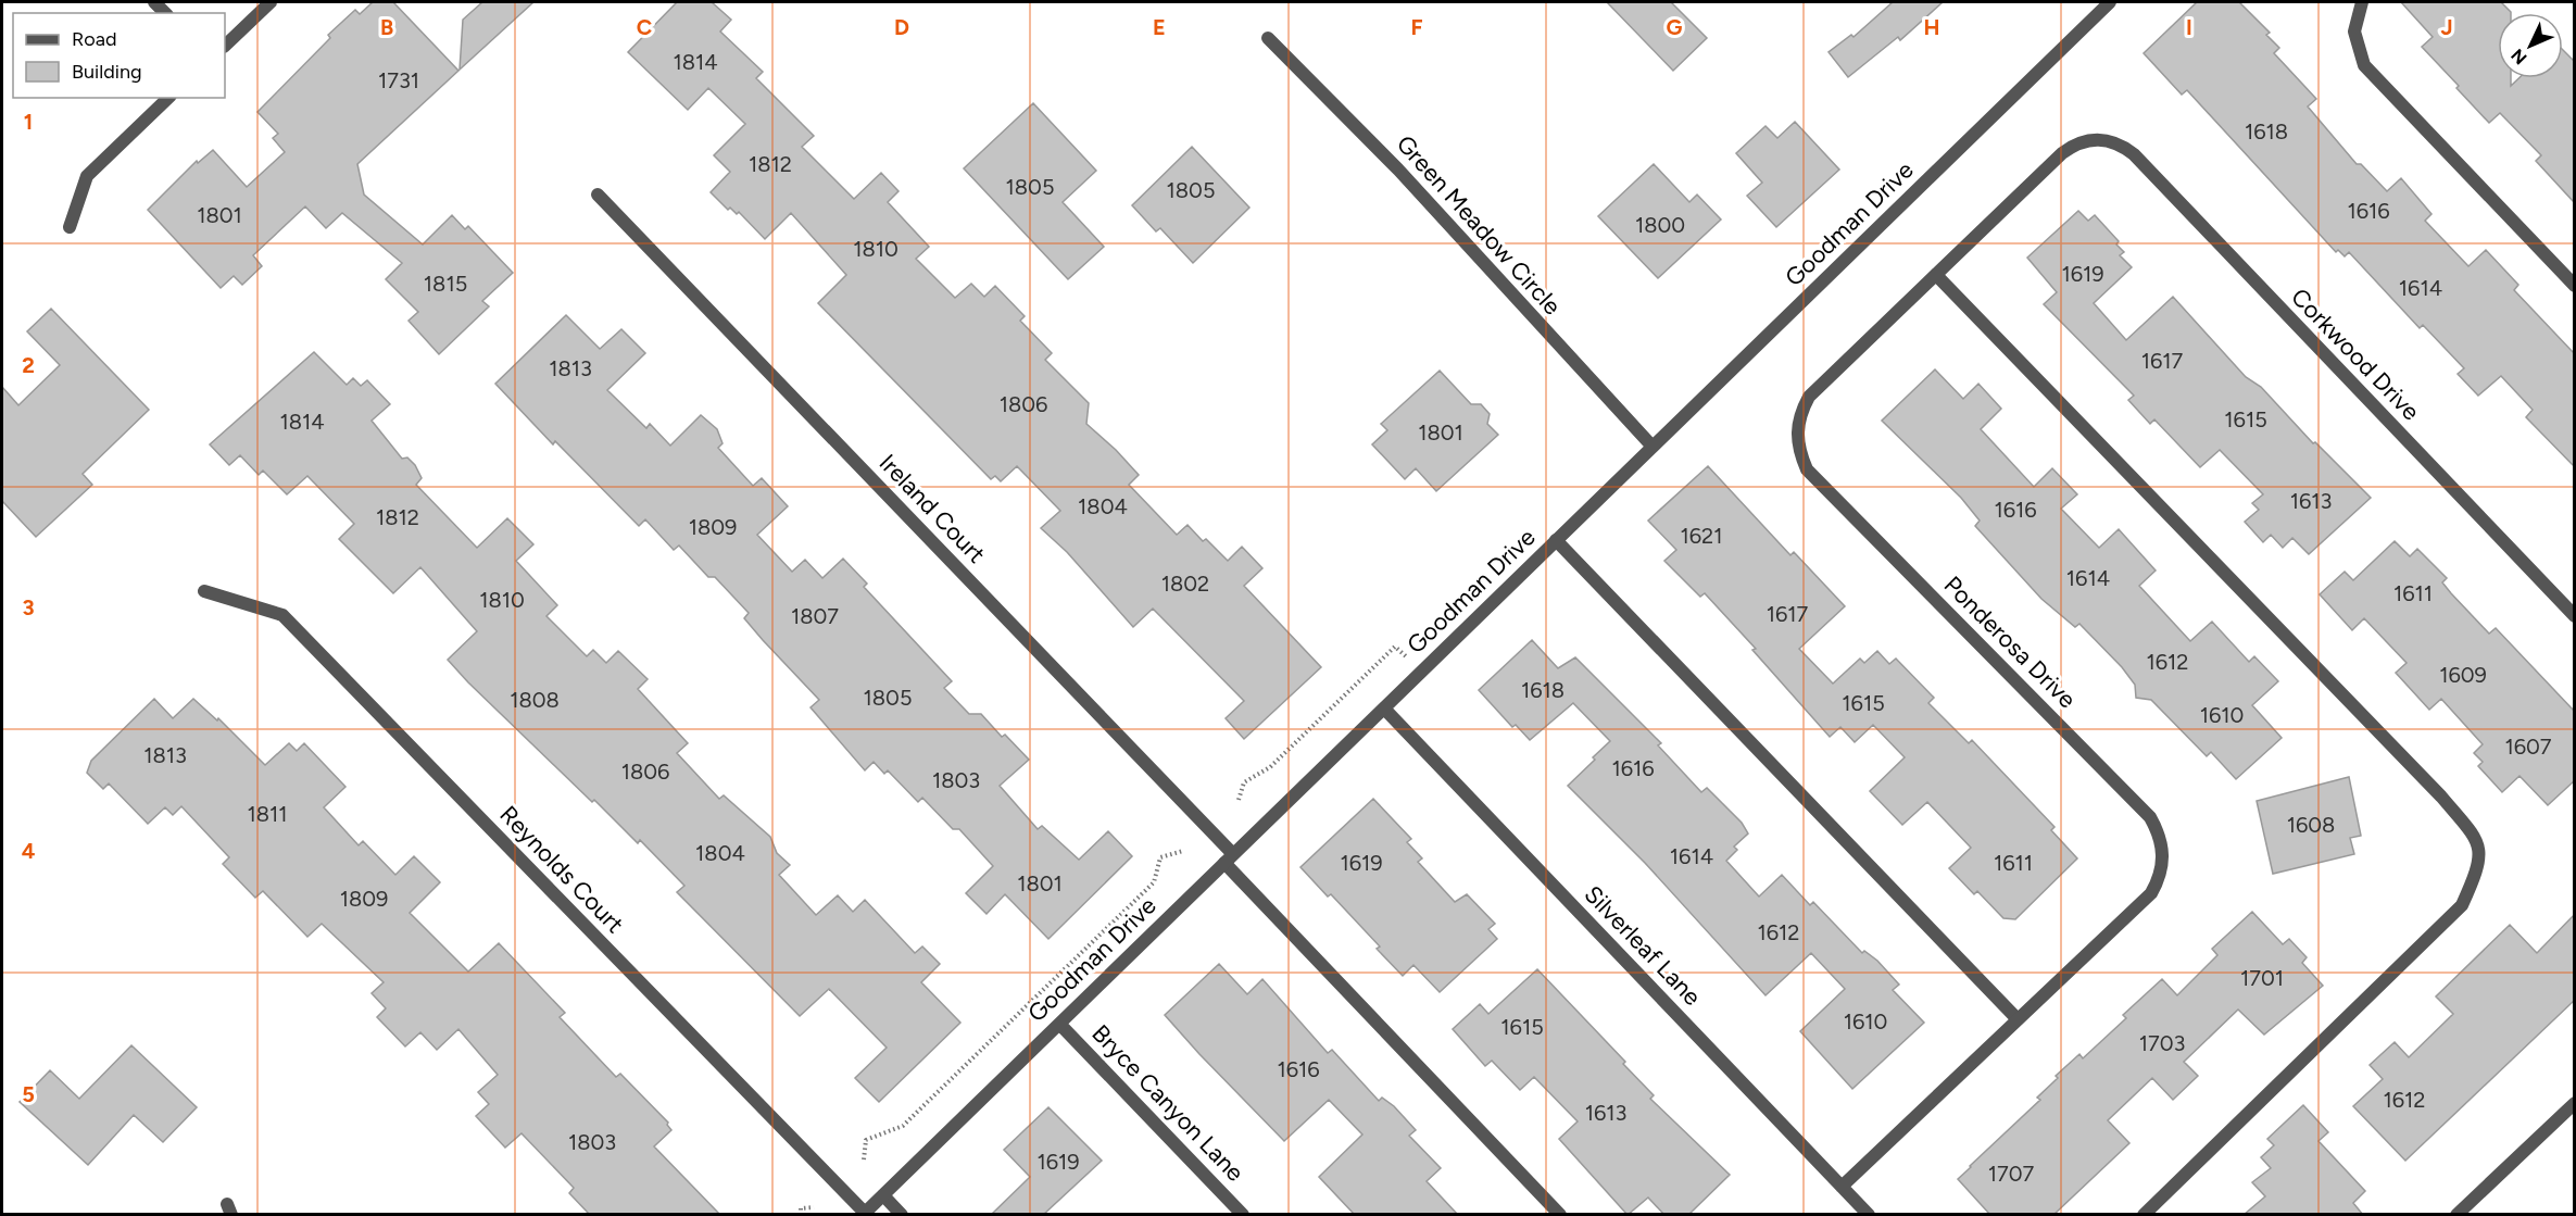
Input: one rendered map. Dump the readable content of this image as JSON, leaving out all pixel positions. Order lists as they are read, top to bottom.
{
  "streets": {
    "street": [
      "Goodman Drive",
      "Green Meadow Circle",
      "Corkwood Drive",
      "Ireland Court",
      "Ponderosa Drive",
      "Reynolds Court",
      "Silverleaf Lane",
      "Bryce Canyon Lane"
    ]
  },
  "crossings": [
    ["Goodman Drive", "Green Meadow Circle"],
    ["Goodman Drive", "Ireland Court"],
    ["Goodman Drive", "Reynolds Court"],
    ["Goodman Drive", "Silverleaf Lane"],
    ["Goodman Drive", "Bryce Canyon Lane"],
    ["Corkwood Drive", "Ponderosa Drive"],
    ["Ponderosa Drive", "Silverleaf Lane"]
  ],
  "house_numbers": [
    "1814",
    "1731",
    "1618",
    "1812",
    "1805",
    "1805",
    "1616",
    "1801",
    "1800",
    "1810",
    "1619",
    "1815",
    "1614",
    "1617",
    "1813",
    "1806",
    "1615",
    "1814",
    "1801",
    "1613",
    "1804",
    "1616",
    "1812",
    "1809",
    "1621",
    "1614",
    "1802",
    "1611",
    "1810",
    "1617",
    "1807",
    "1612",
    "1609",
    "1618",
    "1805",
    "1808",
    "1615",
    "1610",
    "1607",
    "1813",
    "1616",
    "1806",
    "1803",
    "1811",
    "1608",
    "1804",
    "1614",
    "1619",
    "1611",
    "1801",
    "1809",
    "1612",
    "1701",
    "1610",
    "1615",
    "1703",
    "1616",
    "1612",
    "1613",
    "1803",
    "1619",
    "1707"
  ],
  "legend": ["Road", "Building"],
  "north": "bottom left",
  "grid": {
    "columns": [
      "B",
      "C",
      "D",
      "E",
      "F",
      "G",
      "H",
      "I",
      "J"
    ],
    "rows": [
      "1",
      "2",
      "3",
      "4",
      "5"
    ]
  }
}
